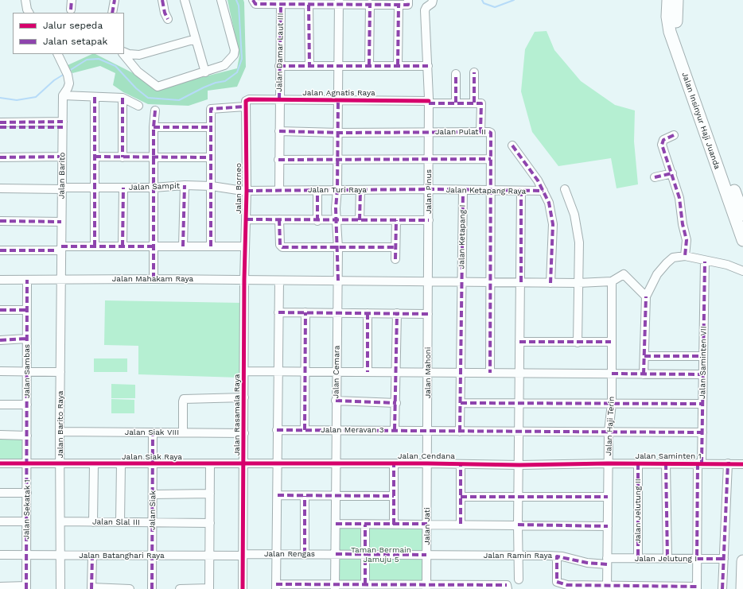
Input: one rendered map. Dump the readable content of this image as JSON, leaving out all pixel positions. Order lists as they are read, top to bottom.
{
  "streets": {
    "highway": ["Jalan Insinyur Haji Juanda"],
    "street": [
      "Jalan Damar Laut III",
      "Jalan Agnatis Raya",
      "Jalan Pulat II",
      "Jalan Barito",
      "Jalan Sampit",
      "Jalan Borneo",
      "Jalan Turi Raya",
      "Jalan Ketapang Raya",
      "Jalan Pinus",
      "Jalan Ketapang I",
      "Jalan Mahakam Raya",
      "Jalan Saminten VII",
      "Jalan Sambas",
      "Jalan Cemara",
      "Jalan Mahoni",
      "Jalan Rasamala Raya",
      "Jalan Barito Raya",
      "Jalan Haji Terin",
      "Jalan Meravan 3",
      "Jalan Siak VIII",
      "Jalan Cendana",
      "Jalan Saminten 1",
      "Jalan Siak Raya",
      "Jalan Sekatak 1",
      "Jalan Siak",
      "Jalan Jelutung II",
      "Jalan Slal III",
      "Jalan Jati",
      "Jalan Rengas",
      "Jalan Batanghari Raya",
      "Jalan Ramin Raya",
      "Jalan Jelutung I"
    ]
  },
  "crossings": [
    ["Jalan Damar Laut III", "Jalan Agnatis Raya"],
    ["Jalan Damar Laut III", "Jalan Pulat II"],
    ["Jalan Damar Laut III", "Jalan Turi Raya"],
    ["Jalan Agnatis Raya", "Jalan Borneo"],
    ["Jalan Agnatis Raya", "Jalan Pinus"],
    ["Jalan Agnatis Raya", "Jalan Cemara"],
    ["Jalan Pulat II", "Jalan Ketapang Raya"],
    ["Jalan Pulat II", "Jalan Pinus"],
    ["Jalan Pulat II", "Jalan Mahakam Raya"],
    ["Jalan Pulat II", "Jalan Cemara"],
    ["Jalan Barito", "Jalan Sampit"],
    ["Jalan Barito", "Jalan Mahakam Raya"],
    ["Jalan Barito", "Jalan Barito Raya"],
    ["Jalan Sampit", "Jalan Borneo"],
    ["Jalan Sampit", "Jalan Turi Raya"],
    ["Jalan Borneo", "Jalan Turi Raya"],
    ["Jalan Borneo", "Jalan Mahakam Raya"],
    ["Jalan Borneo", "Jalan Rasamala Raya"],
    ["Jalan Turi Raya", "Jalan Ketapang Raya"],
    ["Jalan Turi Raya", "Jalan Pinus"],
    ["Jalan Turi Raya", "Jalan Cemara"],
    ["Jalan Ketapang Raya", "Jalan Pinus"],
    ["Jalan Ketapang Raya", "Jalan Ketapang I"],
    ["Jalan Pinus", "Jalan Mahakam Raya"],
    ["Jalan Pinus", "Jalan Mahoni"],
    ["Jalan Ketapang I", "Jalan Mahakam Raya"],
    ["Jalan Ketapang I", "Jalan Meravan 3"],
    ["Jalan Mahakam Raya", "Jalan Sambas"],
    ["Jalan Mahakam Raya", "Jalan Cemara"],
    ["Jalan Mahakam Raya", "Jalan Mahoni"],
    ["Jalan Mahakam Raya", "Jalan Rasamala Raya"],
    ["Jalan Mahakam Raya", "Jalan Barito Raya"],
    ["Jalan Mahakam Raya", "Jalan Haji Terin"],
    ["Jalan Saminten VII", "Jalan Meravan 3"],
    ["Jalan Saminten VII", "Jalan Saminten 1"],
    ["Jalan Saminten VII", "Jalan Jelutung I"],
    ["Jalan Sambas", "Jalan Siak Raya"],
    ["Jalan Sambas", "Jalan Sekatak 1"],
    ["Jalan Cemara", "Jalan Meravan 3"],
    ["Jalan Cemara", "Jalan Cendana"],
    ["Jalan Cemara", "Jalan Rengas"],
    ["Jalan Mahoni", "Jalan Meravan 3"],
    ["Jalan Mahoni", "Jalan Cendana"],
    ["Jalan Mahoni", "Jalan Jati"],
    ["Jalan Rasamala Raya", "Jalan Siak VIII"],
    ["Jalan Rasamala Raya", "Jalan Cendana"],
    ["Jalan Rasamala Raya", "Jalan Siak Raya"],
    ["Jalan Rasamala Raya", "Jalan Rengas"],
    ["Jalan Rasamala Raya", "Jalan Batanghari Raya"],
    ["Jalan Barito Raya", "Jalan Siak VIII"],
    ["Jalan Barito Raya", "Jalan Siak Raya"],
    ["Jalan Barito Raya", "Jalan Slal III"],
    ["Jalan Barito Raya", "Jalan Batanghari Raya"],
    ["Jalan Haji Terin", "Jalan Meravan 3"],
    ["Jalan Haji Terin", "Jalan Cendana"],
    ["Jalan Haji Terin", "Jalan Saminten 1"],
    ["Jalan Haji Terin", "Jalan Ramin Raya"],
    ["Jalan Haji Terin", "Jalan Jelutung I"],
    ["Jalan Siak VIII", "Jalan Siak"],
    ["Jalan Cendana", "Jalan Saminten 1"],
    ["Jalan Cendana", "Jalan Siak Raya"],
    ["Jalan Cendana", "Jalan Jati"],
    ["Jalan Saminten 1", "Jalan Jelutung II"],
    ["Jalan Siak Raya", "Jalan Sekatak 1"],
    ["Jalan Siak Raya", "Jalan Siak"],
    ["Jalan Sekatak 1", "Jalan Batanghari Raya"],
    ["Jalan Siak", "Jalan Slal III"],
    ["Jalan Siak", "Jalan Batanghari Raya"],
    ["Jalan Jelutung II", "Jalan Jelutung I"],
    ["Jalan Jati", "Jalan Ramin Raya"],
    ["Jalan Rengas", "Jalan Batanghari Raya"],
    ["Jalan Rengas", "Jalan Ramin Raya"],
    ["Jalan Ramin Raya", "Jalan Jelutung I"]
  ],
  "parks": ["Taman Bermain Jamuju 5"],
  "legend": ["Jalur sepeda", "Jalan setapak"]
}
